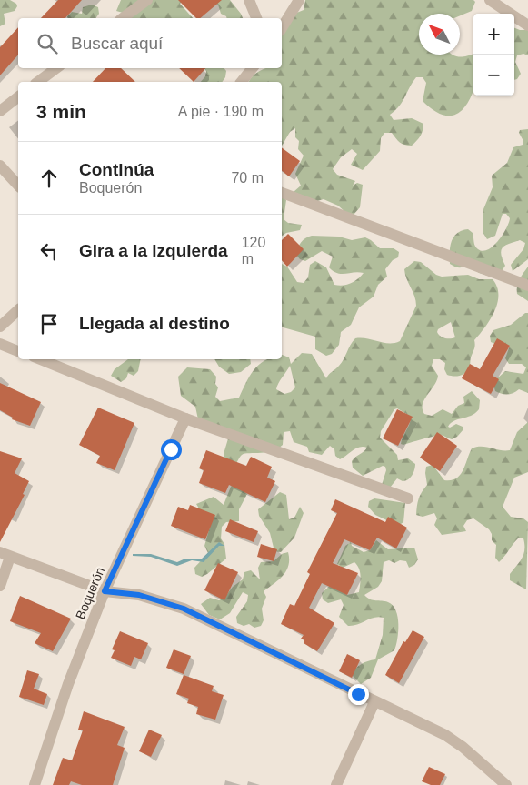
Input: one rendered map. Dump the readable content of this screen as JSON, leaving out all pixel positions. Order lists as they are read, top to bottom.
{
  "streets": {
    "street": ["Boquerón"]
  },
  "north": "top left",
  "page": {
    "map_buttons": ["+", "−"],
    "search": "Buscar aquí",
    "heading": ["3 min", "A pie · 190 m"],
    "list": [
      ["Continúa", "Boquerón", "70 m"],
      ["Gira a la izquierda", "120 m"],
      "Llegada al destino"
    ]
  }
}
